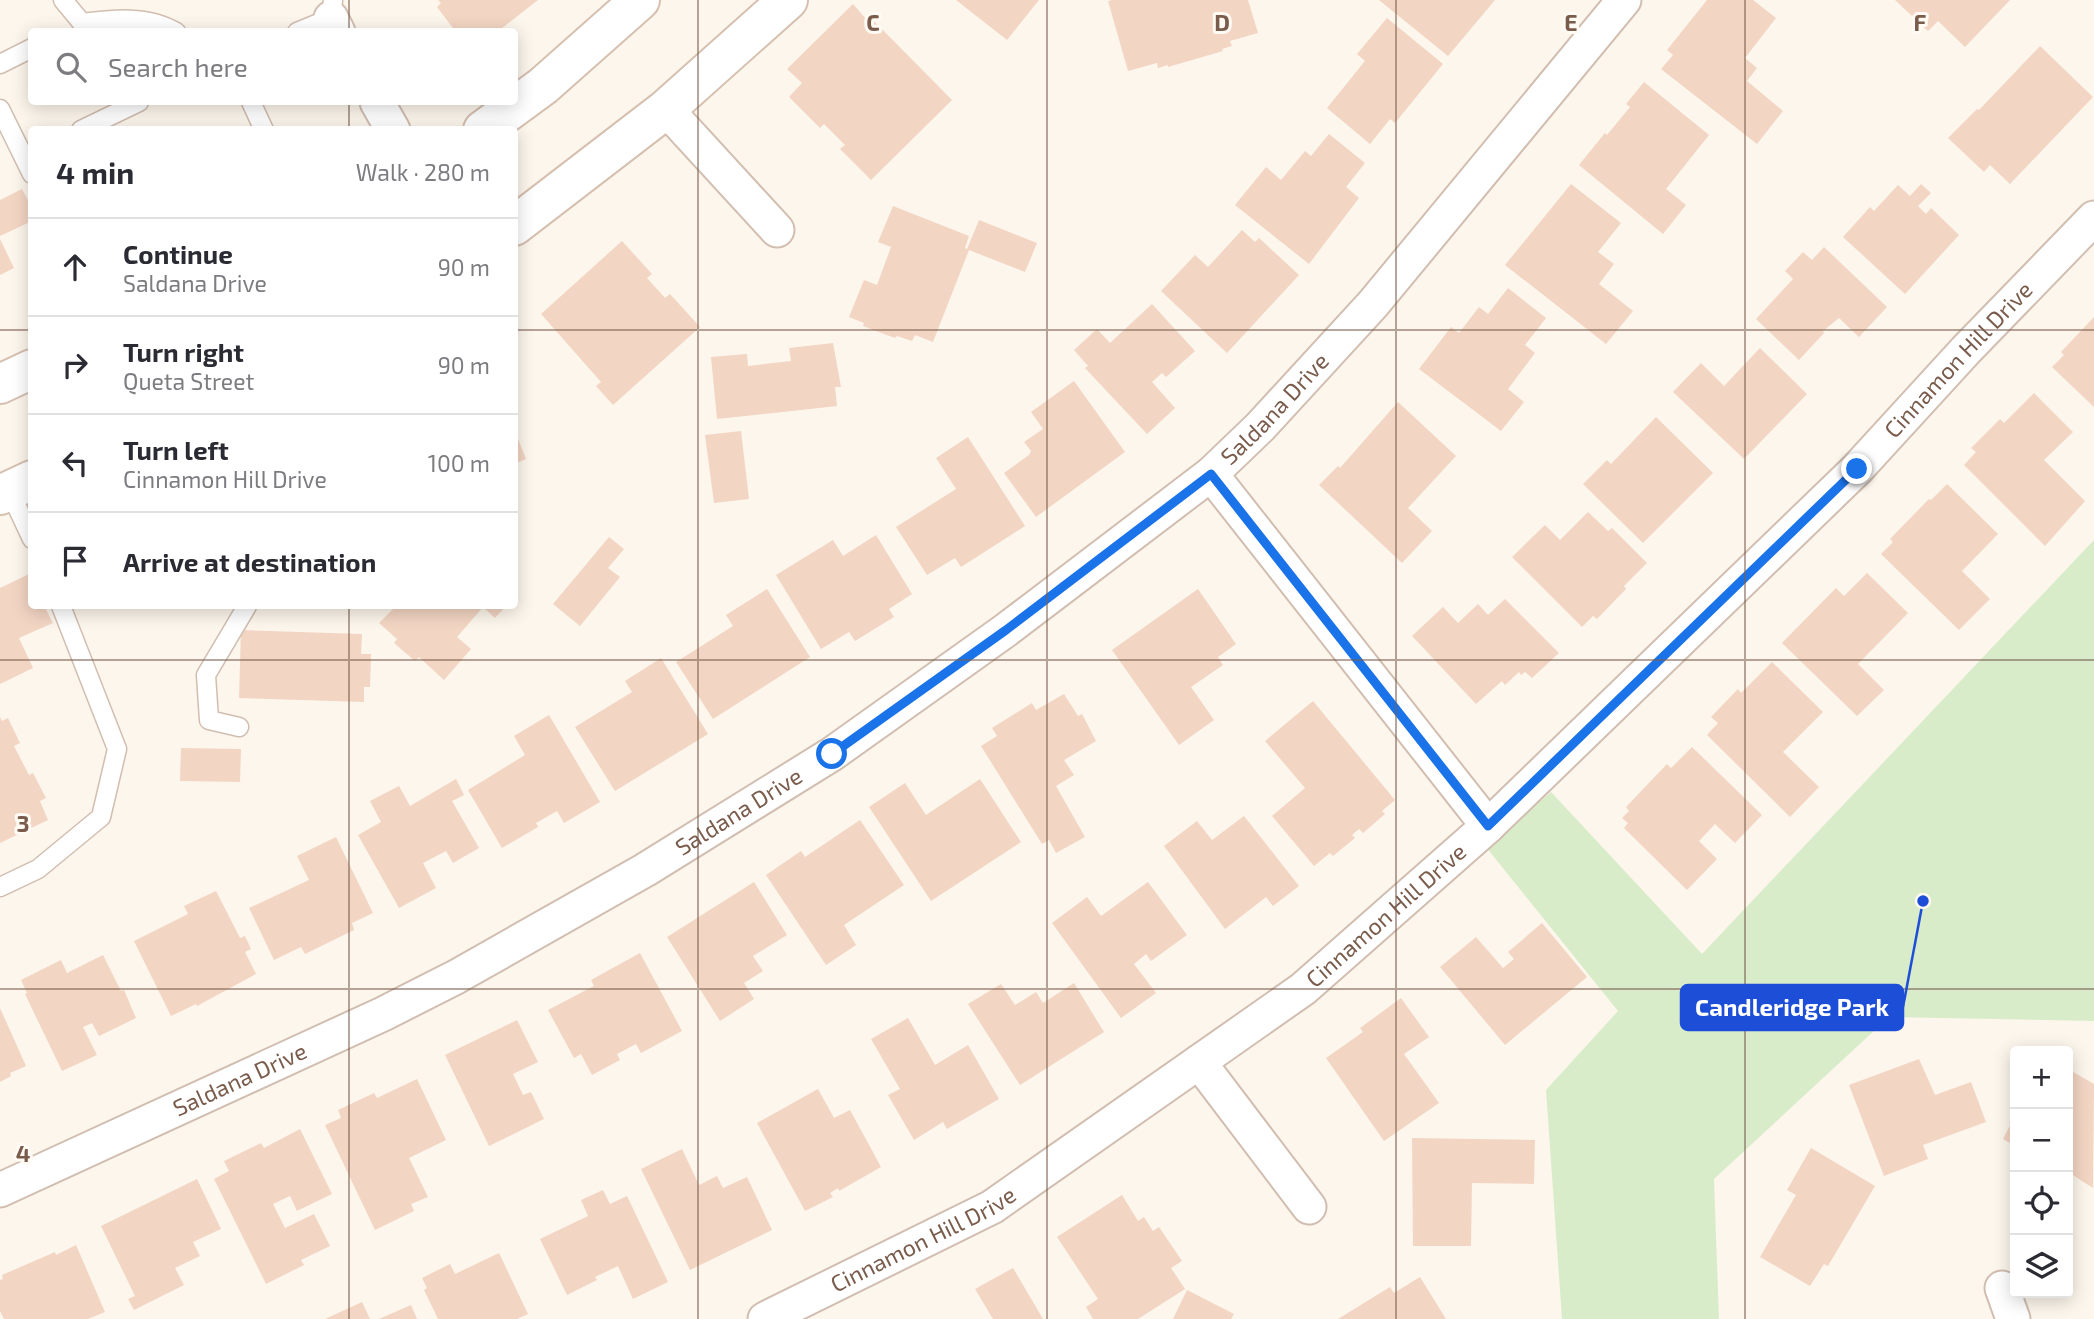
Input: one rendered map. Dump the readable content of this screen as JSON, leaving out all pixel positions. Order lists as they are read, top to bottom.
{
  "streets": {
    "street": ["Cinnamon Hill Drive", "Saldana Drive"]
  },
  "places": ["Candleridge Park"],
  "page": {
    "search": "Search here",
    "heading": ["4 min", "Walk · 280 m"],
    "list": [
      ["Continue", "Saldana Drive", "90 m"],
      ["Turn right", "Queta Street", "90 m"],
      ["Turn left", "Cinnamon Hill Drive", "100 m"],
      "Arrive at destination"
    ],
    "map_buttons": ["+", "−"]
  },
  "grid": {
    "columns": [
      "C",
      "D",
      "E",
      "F"
    ],
    "rows": ["3", "4"]
  }
}
